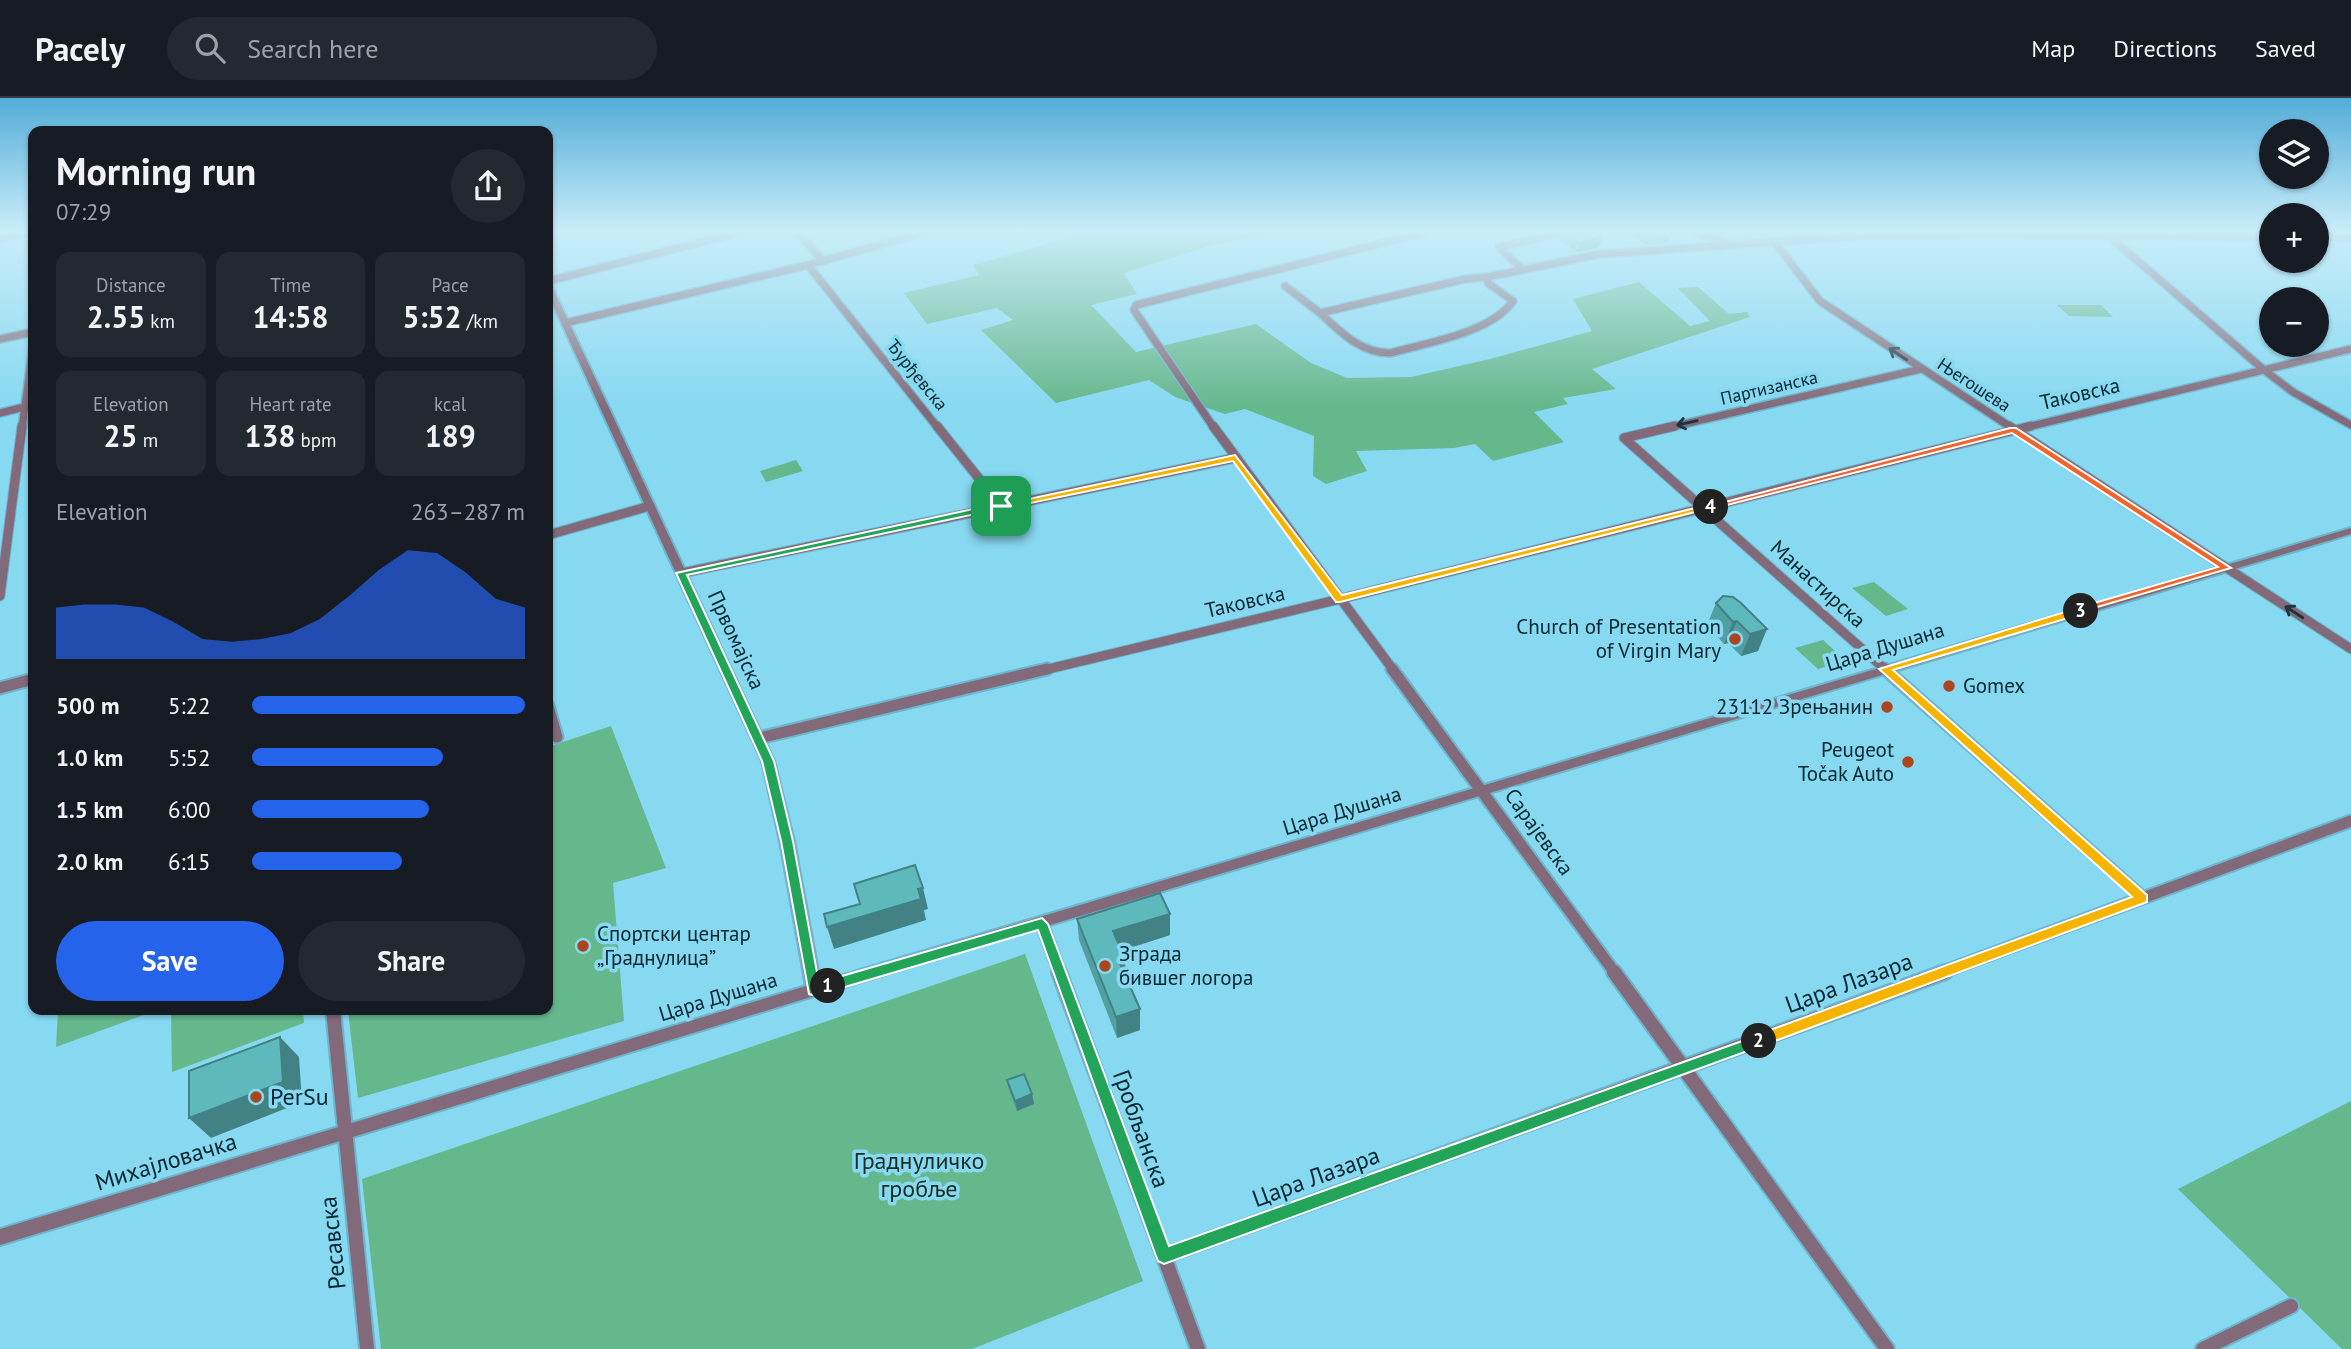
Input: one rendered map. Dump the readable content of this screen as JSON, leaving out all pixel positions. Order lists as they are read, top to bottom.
{
  "streets": {
    "street": [
      "Ђурђевска",
      "Његошева",
      "Партизанска",
      "Таковска",
      "Манастирска",
      "Првомајска",
      "Цара Душана",
      "Сарајевска",
      "Цара Лазара",
      "Гробљанска",
      "Михајловачка",
      "Ресавска"
    ]
  },
  "crossings": [
    ["Његошева", "Партизанска"],
    ["Његошева", "Таковска"],
    ["Његошева", "Цара Душана"],
    ["Партизанска", "Манастирска"],
    ["Таковска", "Манастирска"],
    ["Таковска", "Првомајска"],
    ["Таковска", "Сарајевска"],
    ["Манастирска", "Цара Душана"],
    ["Манастирска", "Цара Лазара"],
    ["Првомајска", "Цара Душана"],
    ["Цара Душана", "Сарајевска"],
    ["Цара Душана", "Гробљанска"],
    ["Цара Душана", "Михајловачка"],
    ["Цара Душана", "Ресавска"],
    ["Сарајевска", "Цара Лазара"],
    ["Цара Лазара", "Гробљанска"],
    ["Михајловачка", "Ресавска"]
  ],
  "one_way": ["Његошева", "Партизанска"],
  "parks": ["Граднуличко гробље"],
  "places": [
    "Church of Presentation of Virgin Mary",
    "Gomex",
    "23112 Зрењанин",
    "Peugeot Točak Auto",
    "Спортски центар „Граднулица”",
    "Зграда бившег логора",
    "PerSu"
  ],
  "page": {
    "header": "Pacely",
    "search": "Search here",
    "nav": ["Map", "Directions", "Saved"],
    "map_buttons": ["+", "−"],
    "heading": ["Morning run", "07:29"],
    "stats": [
      ["Distance", "2.55 km"],
      ["Time", "14:58"],
      ["Pace", "5:52 /km"],
      ["Elevation", "25 m"],
      ["Heart rate", "138 bpm"],
      ["kcal", "189"]
    ],
    "chart": ["Elevation", "263–287 m"],
    "pins": [
      "4",
      "3",
      "1",
      "2"
    ],
    "list": [
      {
        "name": "500 m",
        "note": "5:22"
      },
      {
        "name": "1.0 km",
        "note": "5:52"
      },
      {
        "name": "1.5 km",
        "note": "6:00"
      },
      {
        "name": "2.0 km",
        "note": "6:15"
      }
    ],
    "buttons": ["Save", "Share"]
  }
}
